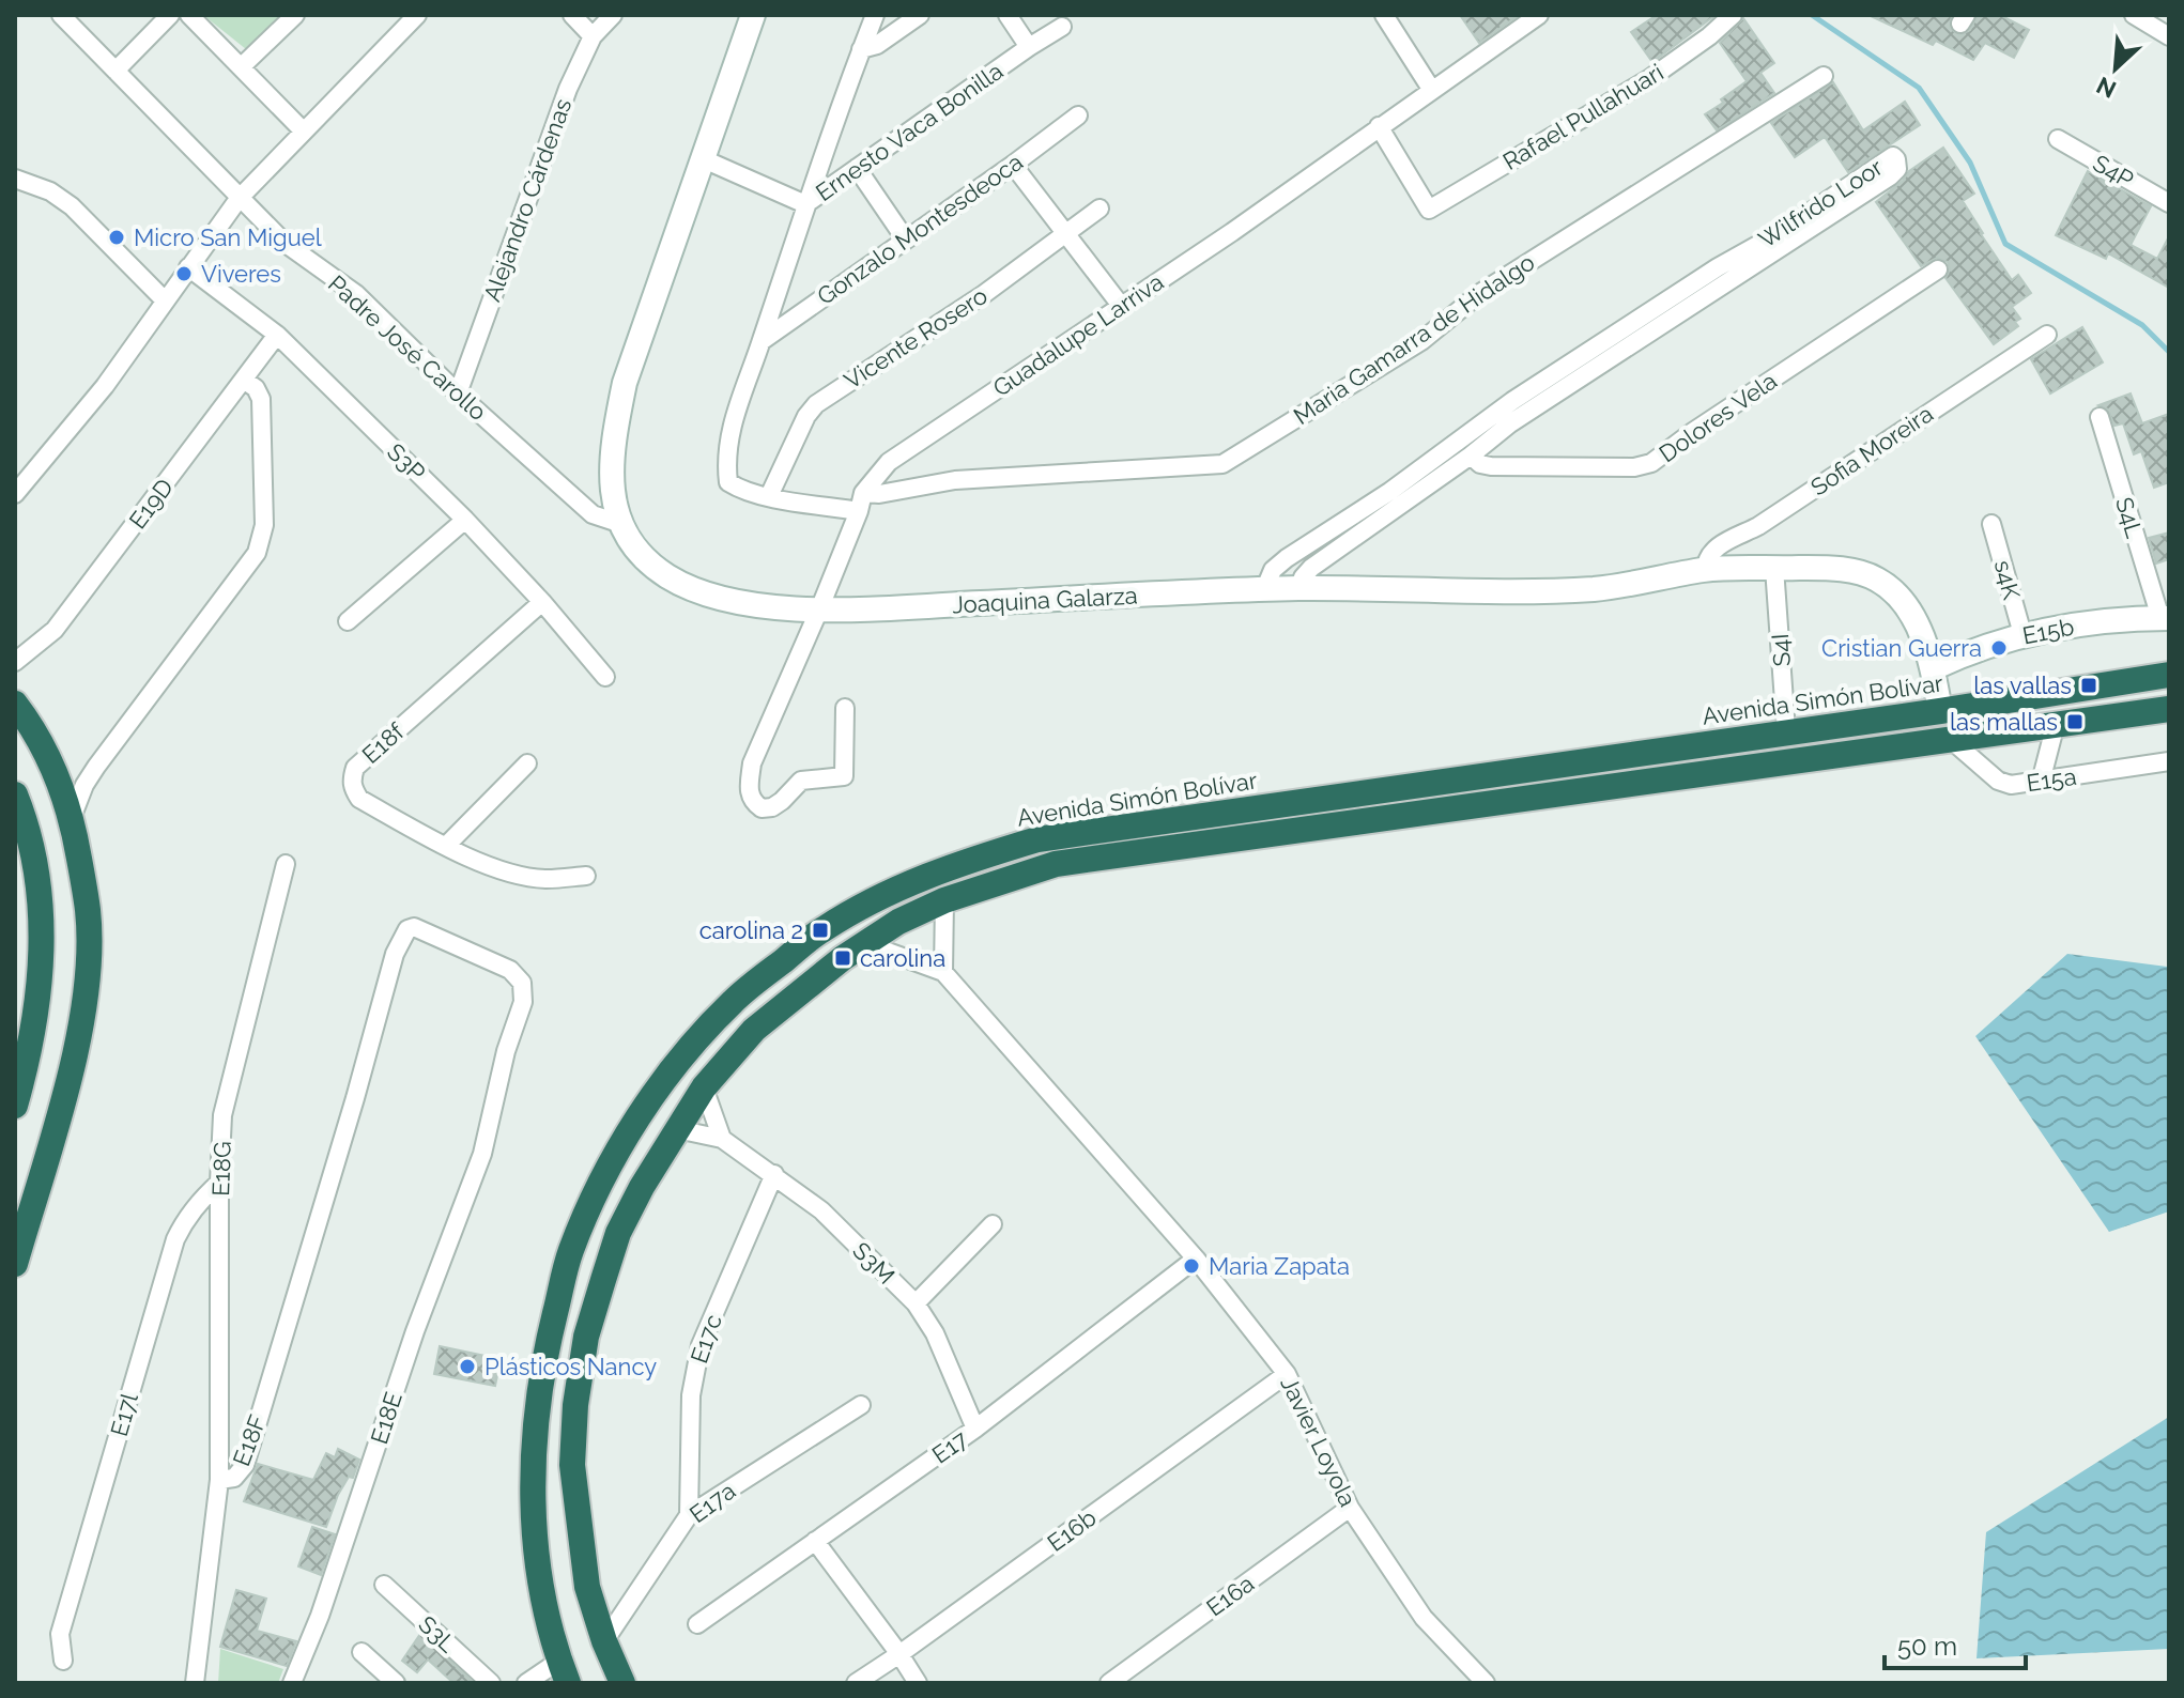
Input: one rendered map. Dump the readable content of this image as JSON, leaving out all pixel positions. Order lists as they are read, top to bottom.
{
  "streets": {
    "highway": ["Avenida Simón Bolívar"],
    "street": [
      "Rafael Pullahuari",
      "Ernesto Vaca Bonilla",
      "S4P",
      "Alejandro Cárdenas",
      "Wilfrido Loor",
      "Gonzalo Montesdeoca",
      "Guadalupe Larriva",
      "Vicente Rosero",
      "Maria Gamarra de Hidalgo",
      "Padre José Carollo",
      "Dolores Vela",
      "Sofia Moreira",
      "S3P",
      "E19D",
      "S4L",
      "s4K",
      "Joaquina Galarza",
      "E15b",
      "S4I",
      "E18f",
      "E15a",
      "E18G",
      "S3M",
      "E17c",
      "E17l",
      "E18E",
      "E18F",
      "Javier Loyola",
      "E17",
      "E17a",
      "E16b",
      "E16a",
      "S3L"
    ]
  },
  "crossings": [
    ["Rafael Pullahuari", "Guadalupe Larriva"],
    ["Ernesto Vaca Bonilla", "Maria Gamarra de Hidalgo"],
    ["Ernesto Vaca Bonilla", "Joaquina Galarza"],
    ["Alejandro Cárdenas", "Padre José Carollo"],
    ["Wilfrido Loor", "Dolores Vela"],
    ["Wilfrido Loor", "Joaquina Galarza"],
    ["Gonzalo Montesdeoca", "Maria Gamarra de Hidalgo"],
    ["Guadalupe Larriva", "Maria Gamarra de Hidalgo"],
    ["Guadalupe Larriva", "Joaquina Galarza"],
    ["Vicente Rosero", "Maria Gamarra de Hidalgo"],
    ["Padre José Carollo", "Joaquina Galarza"],
    ["Sofia Moreira", "Joaquina Galarza"],
    ["S3P", "E19D"],
    ["S3P", "E18f"],
    ["S4L", "E15b"],
    ["s4K", "E15b"],
    ["Joaquina Galarza", "E15b"],
    ["Joaquina Galarza", "S4I"],
    ["Joaquina Galarza", "Avenida Simón Bolívar"],
    ["S4I", "Avenida Simón Bolívar"],
    ["E18G", "E17l"],
    ["E18G", "E18F"],
    ["S3M", "E17c"],
    ["S3M", "E17"],
    ["E17c", "E17a"],
    ["E18E", "E18F"],
    ["Javier Loyola", "E17"],
    ["Javier Loyola", "E16b"],
    ["Javier Loyola", "E16a"]
  ],
  "places": {
    "other": [
      "Micro San Miguel",
      "Viveres",
      "Cristian Guerra",
      "Maria Zapata",
      "Plásticos Nancy"
    ],
    "transit": [
      "las vallas",
      "las mallas",
      "carolina 2",
      "carolina"
    ]
  },
  "scale_bar": "50 m",
  "north": "bottom left"
}
